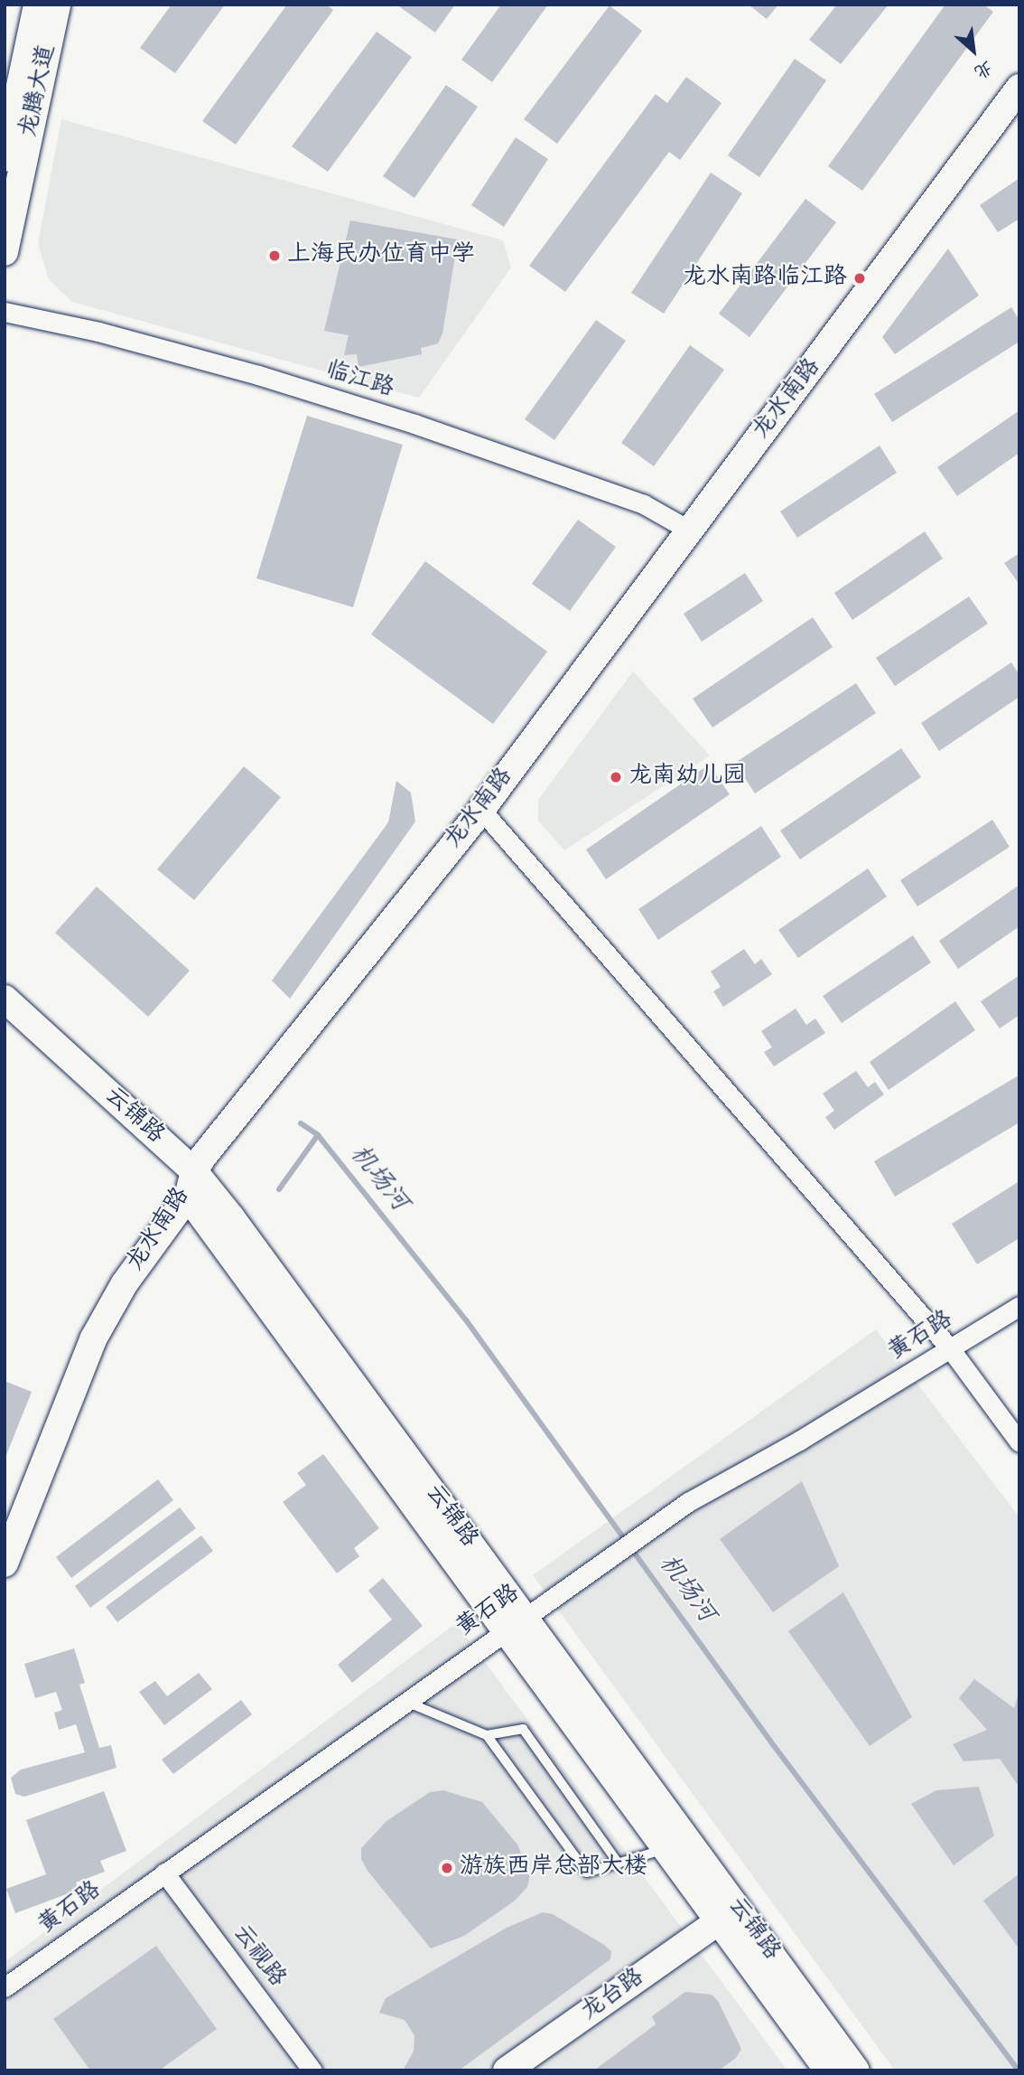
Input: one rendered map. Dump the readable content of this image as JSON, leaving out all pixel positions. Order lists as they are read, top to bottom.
{
  "streets": {
    "main road": [
      "龙腾大道",
      "龙水南路",
      "云锦路",
      "龙台路"
    ],
    "street": ["临江路", "黄石路", "云视路"]
  },
  "crossings": [
    ["临江路", "龙水南路"],
    ["龙水南路", "云锦路"],
    ["云锦路", "黄石路"],
    ["云锦路", "龙台路"],
    ["黄石路", "云视路"]
  ],
  "water": ["机场河"],
  "places": [
    "上海民办位育中学",
    "龙水南路临江路",
    "龙南幼儿园",
    "游族西岸总部大楼"
  ],
  "north": "bottom right"
}
